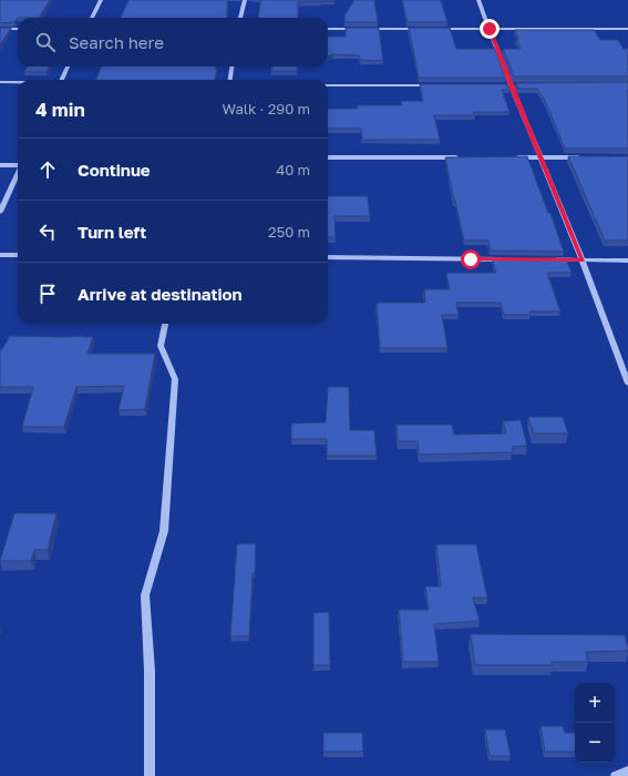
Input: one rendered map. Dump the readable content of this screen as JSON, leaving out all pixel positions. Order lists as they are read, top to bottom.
{
  "page": {
    "search": "Search here",
    "heading": ["4 min", "Walk · 290 m"],
    "list": [
      ["Continue", "40 m"],
      ["Turn left", "250 m"],
      "Arrive at destination"
    ],
    "map_buttons": ["+", "−"]
  }
}
